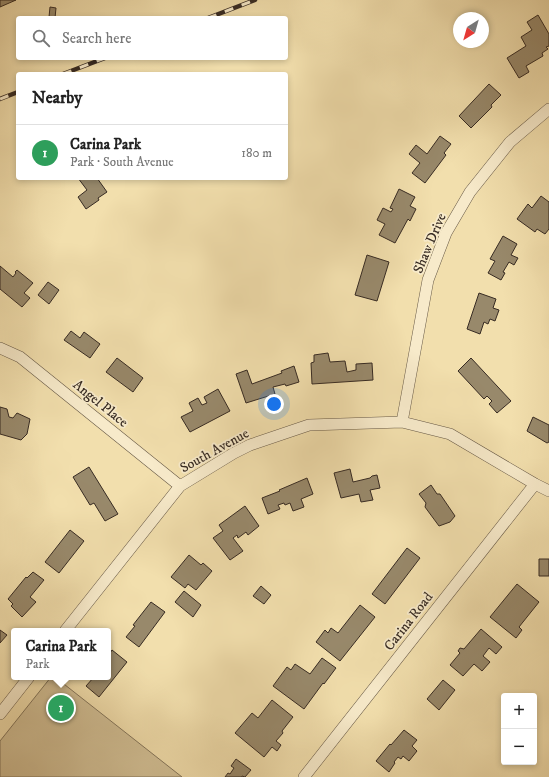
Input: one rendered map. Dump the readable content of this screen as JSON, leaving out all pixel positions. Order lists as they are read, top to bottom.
{
  "streets": {
    "street": [
      "Shaw Drive",
      "Angel Place",
      "South Avenue",
      "Carina Road"
    ]
  },
  "crossings": [
    ["Shaw Drive", "South Avenue"],
    ["Angel Place", "South Avenue"],
    ["South Avenue", "Carina Road"]
  ],
  "north": "bottom left",
  "page": {
    "search": "Search here",
    "heading": "Nearby",
    "list": [
      {
        "mark": "1",
        "name": "Carina Park",
        "note": "Park · South Avenue",
        "value": "180 m"
      }
    ],
    "popup": ["Carina Park", "Park"],
    "map_buttons": ["+", "−"],
    "pins": "1"
  }
}
